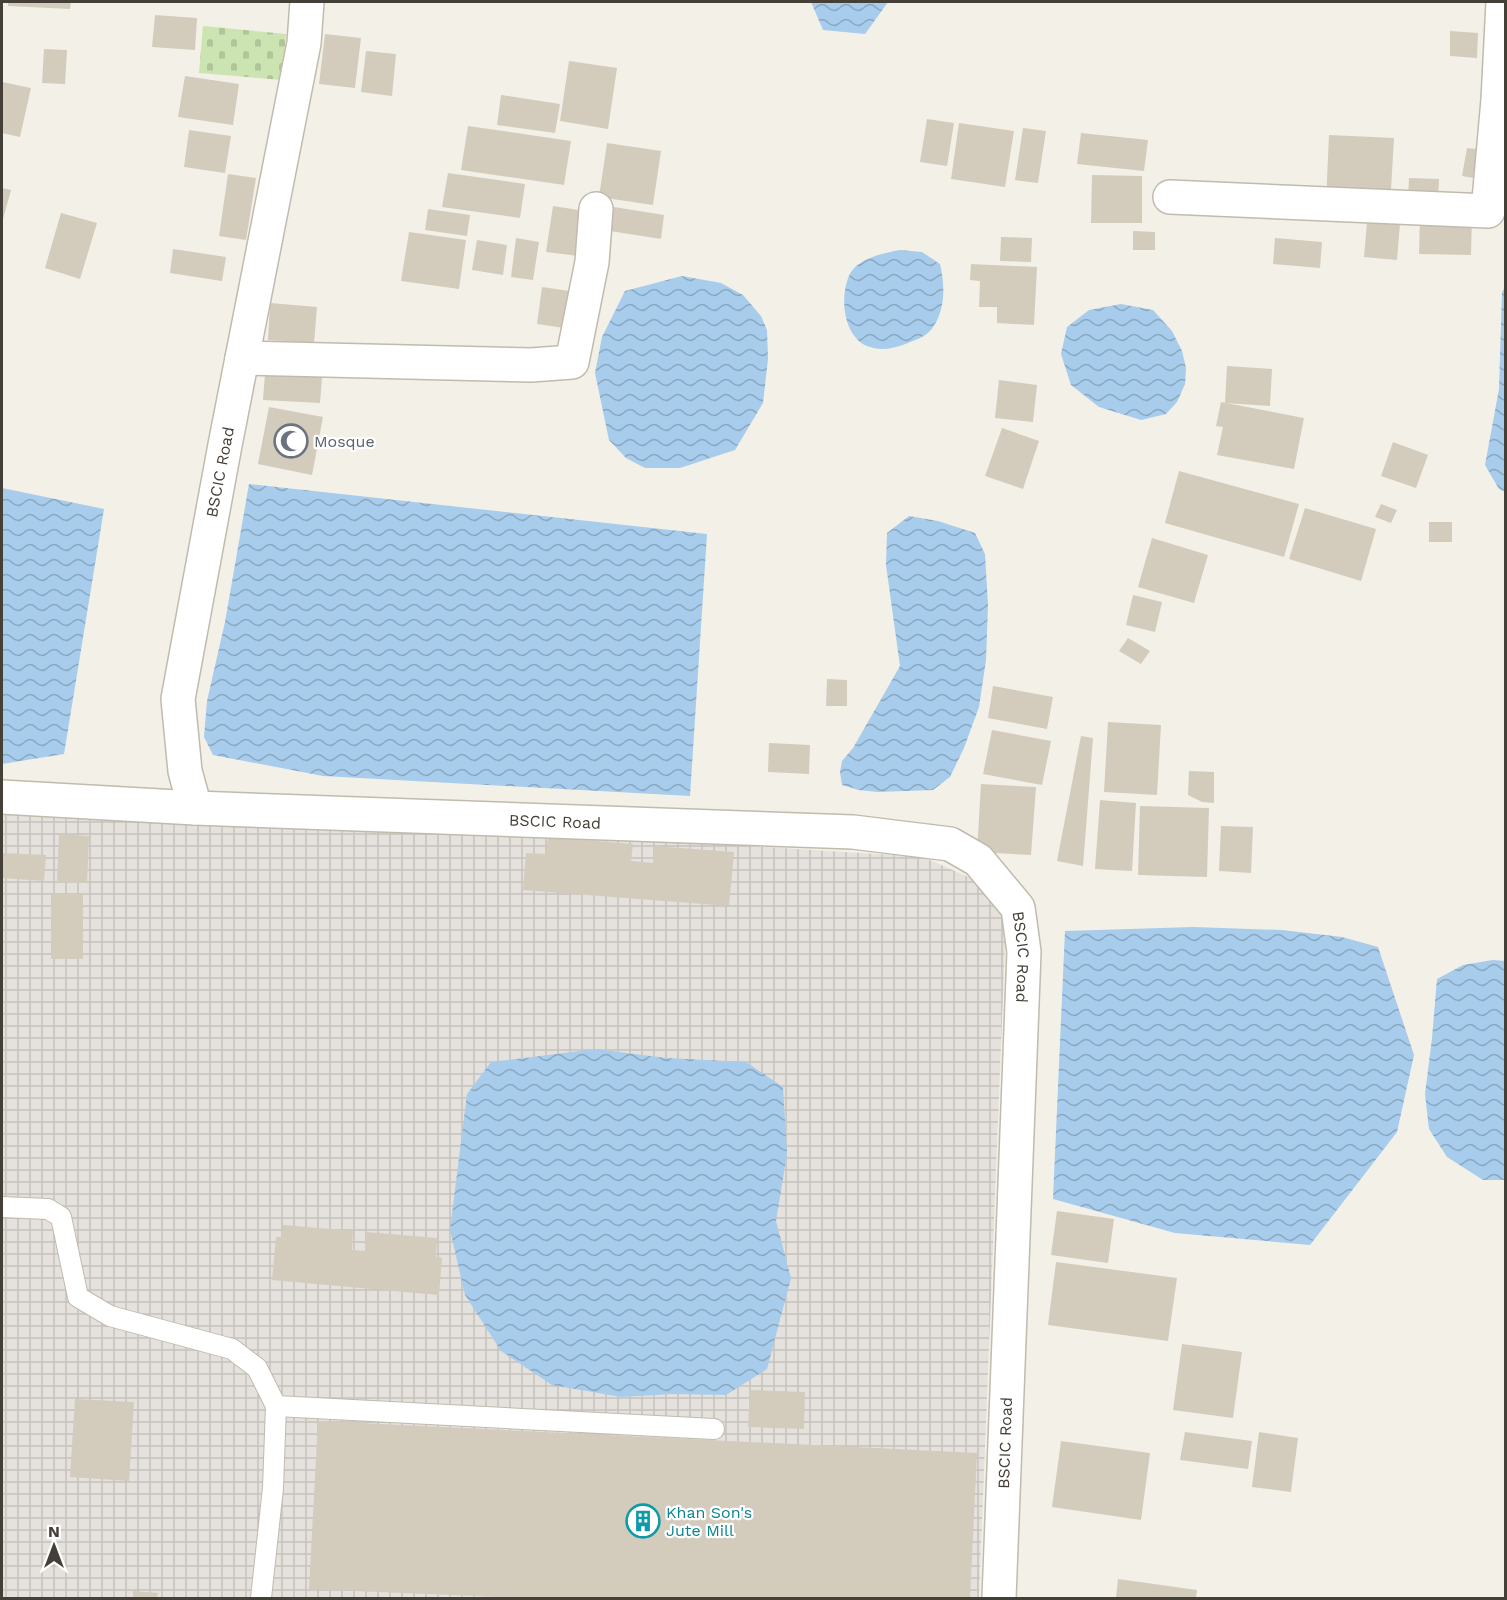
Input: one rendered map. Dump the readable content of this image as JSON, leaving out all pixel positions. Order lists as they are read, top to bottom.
{
  "streets": {
    "street": ["BSCIC Road"]
  },
  "places": {
    "mosque": ["Mosque"],
    "building": ["Khan Son's Jute Mill"]
  },
  "north": "top"
}
